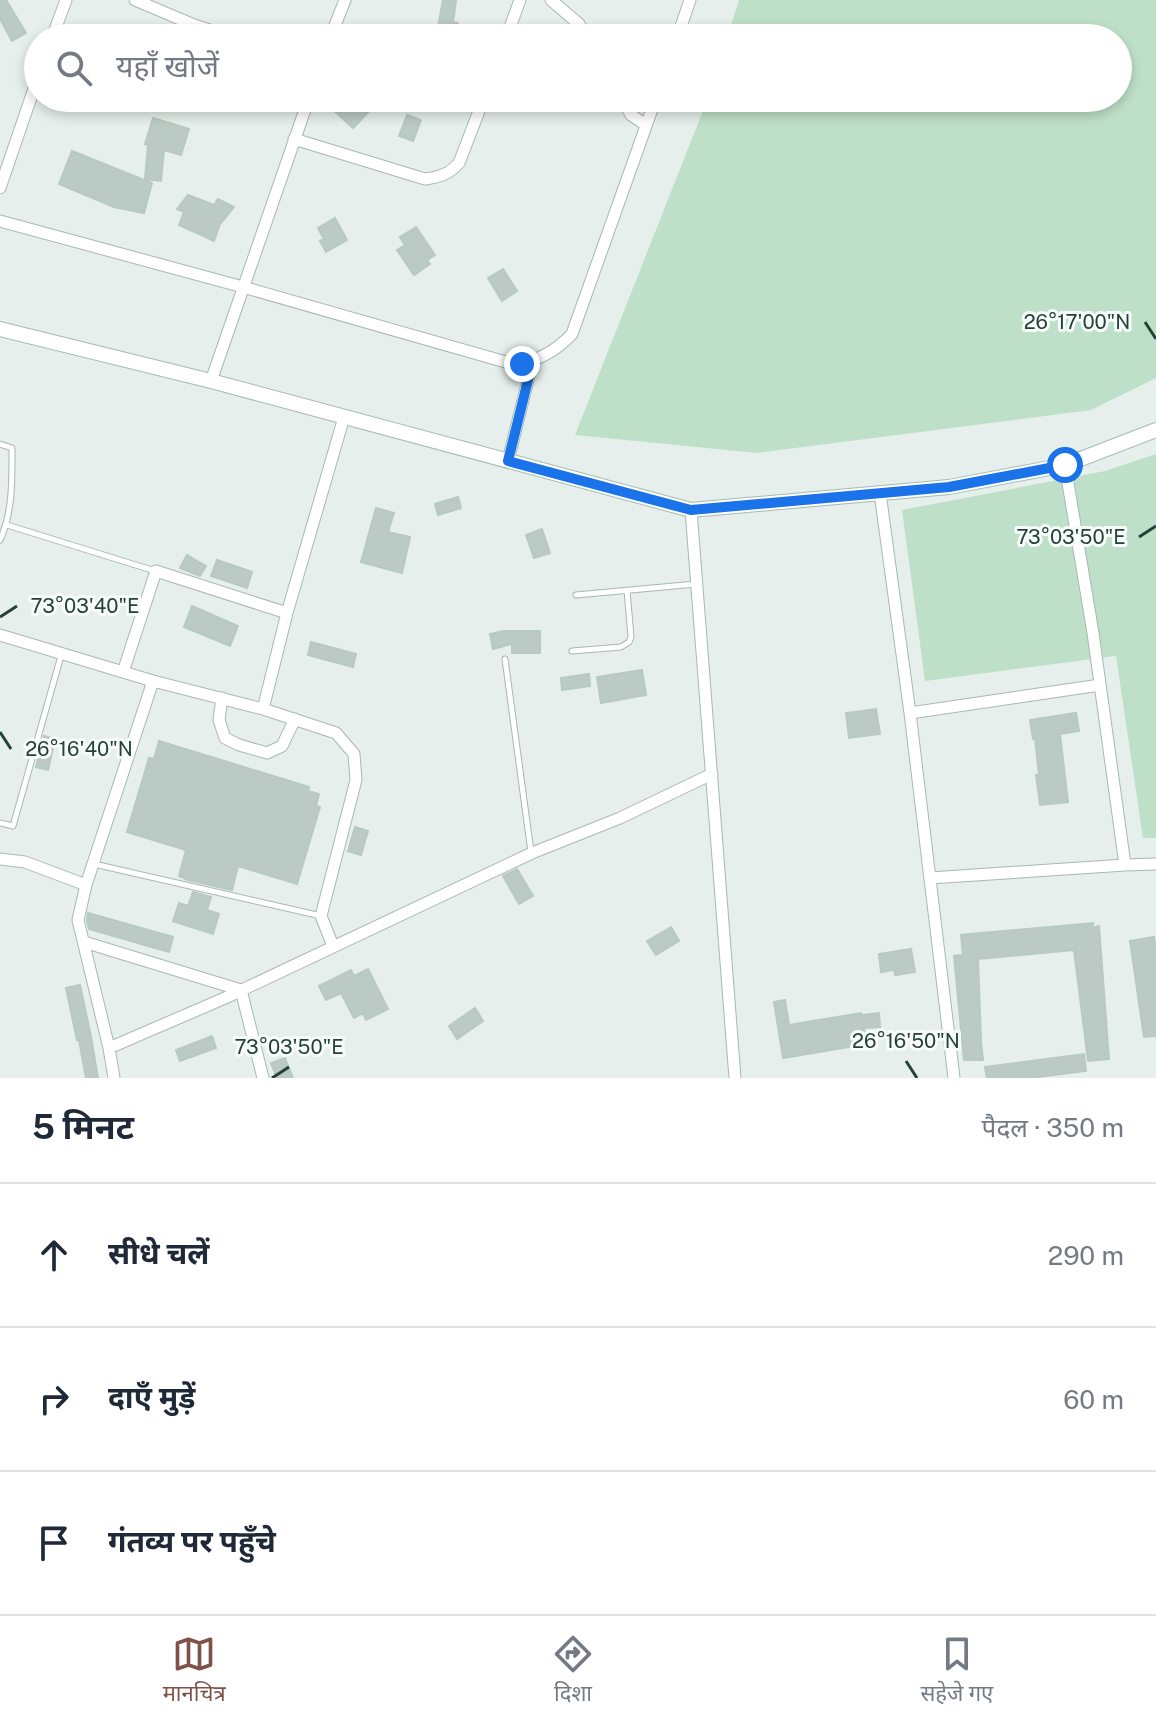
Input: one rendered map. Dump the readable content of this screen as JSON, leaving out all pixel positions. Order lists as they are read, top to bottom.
{
  "page": {
    "search": "यहाँ खोजें",
    "heading": ["5 मिनट", "पैदल · 350 m"],
    "list": [
      ["सीधे चलें", "290 m"],
      ["दाएँ मुड़ें", "60 m"],
      "गंतव्य पर पहुँचे"
    ],
    "nav": ["मानचित्र", "दिशा", "सहेजे गए"]
  },
  "coordinates": [
    "26°17'00\"N",
    "73°03'50\"E",
    "73°03'40\"E",
    "26°16'40\"N",
    "26°16'50\"N"
  ]
}
